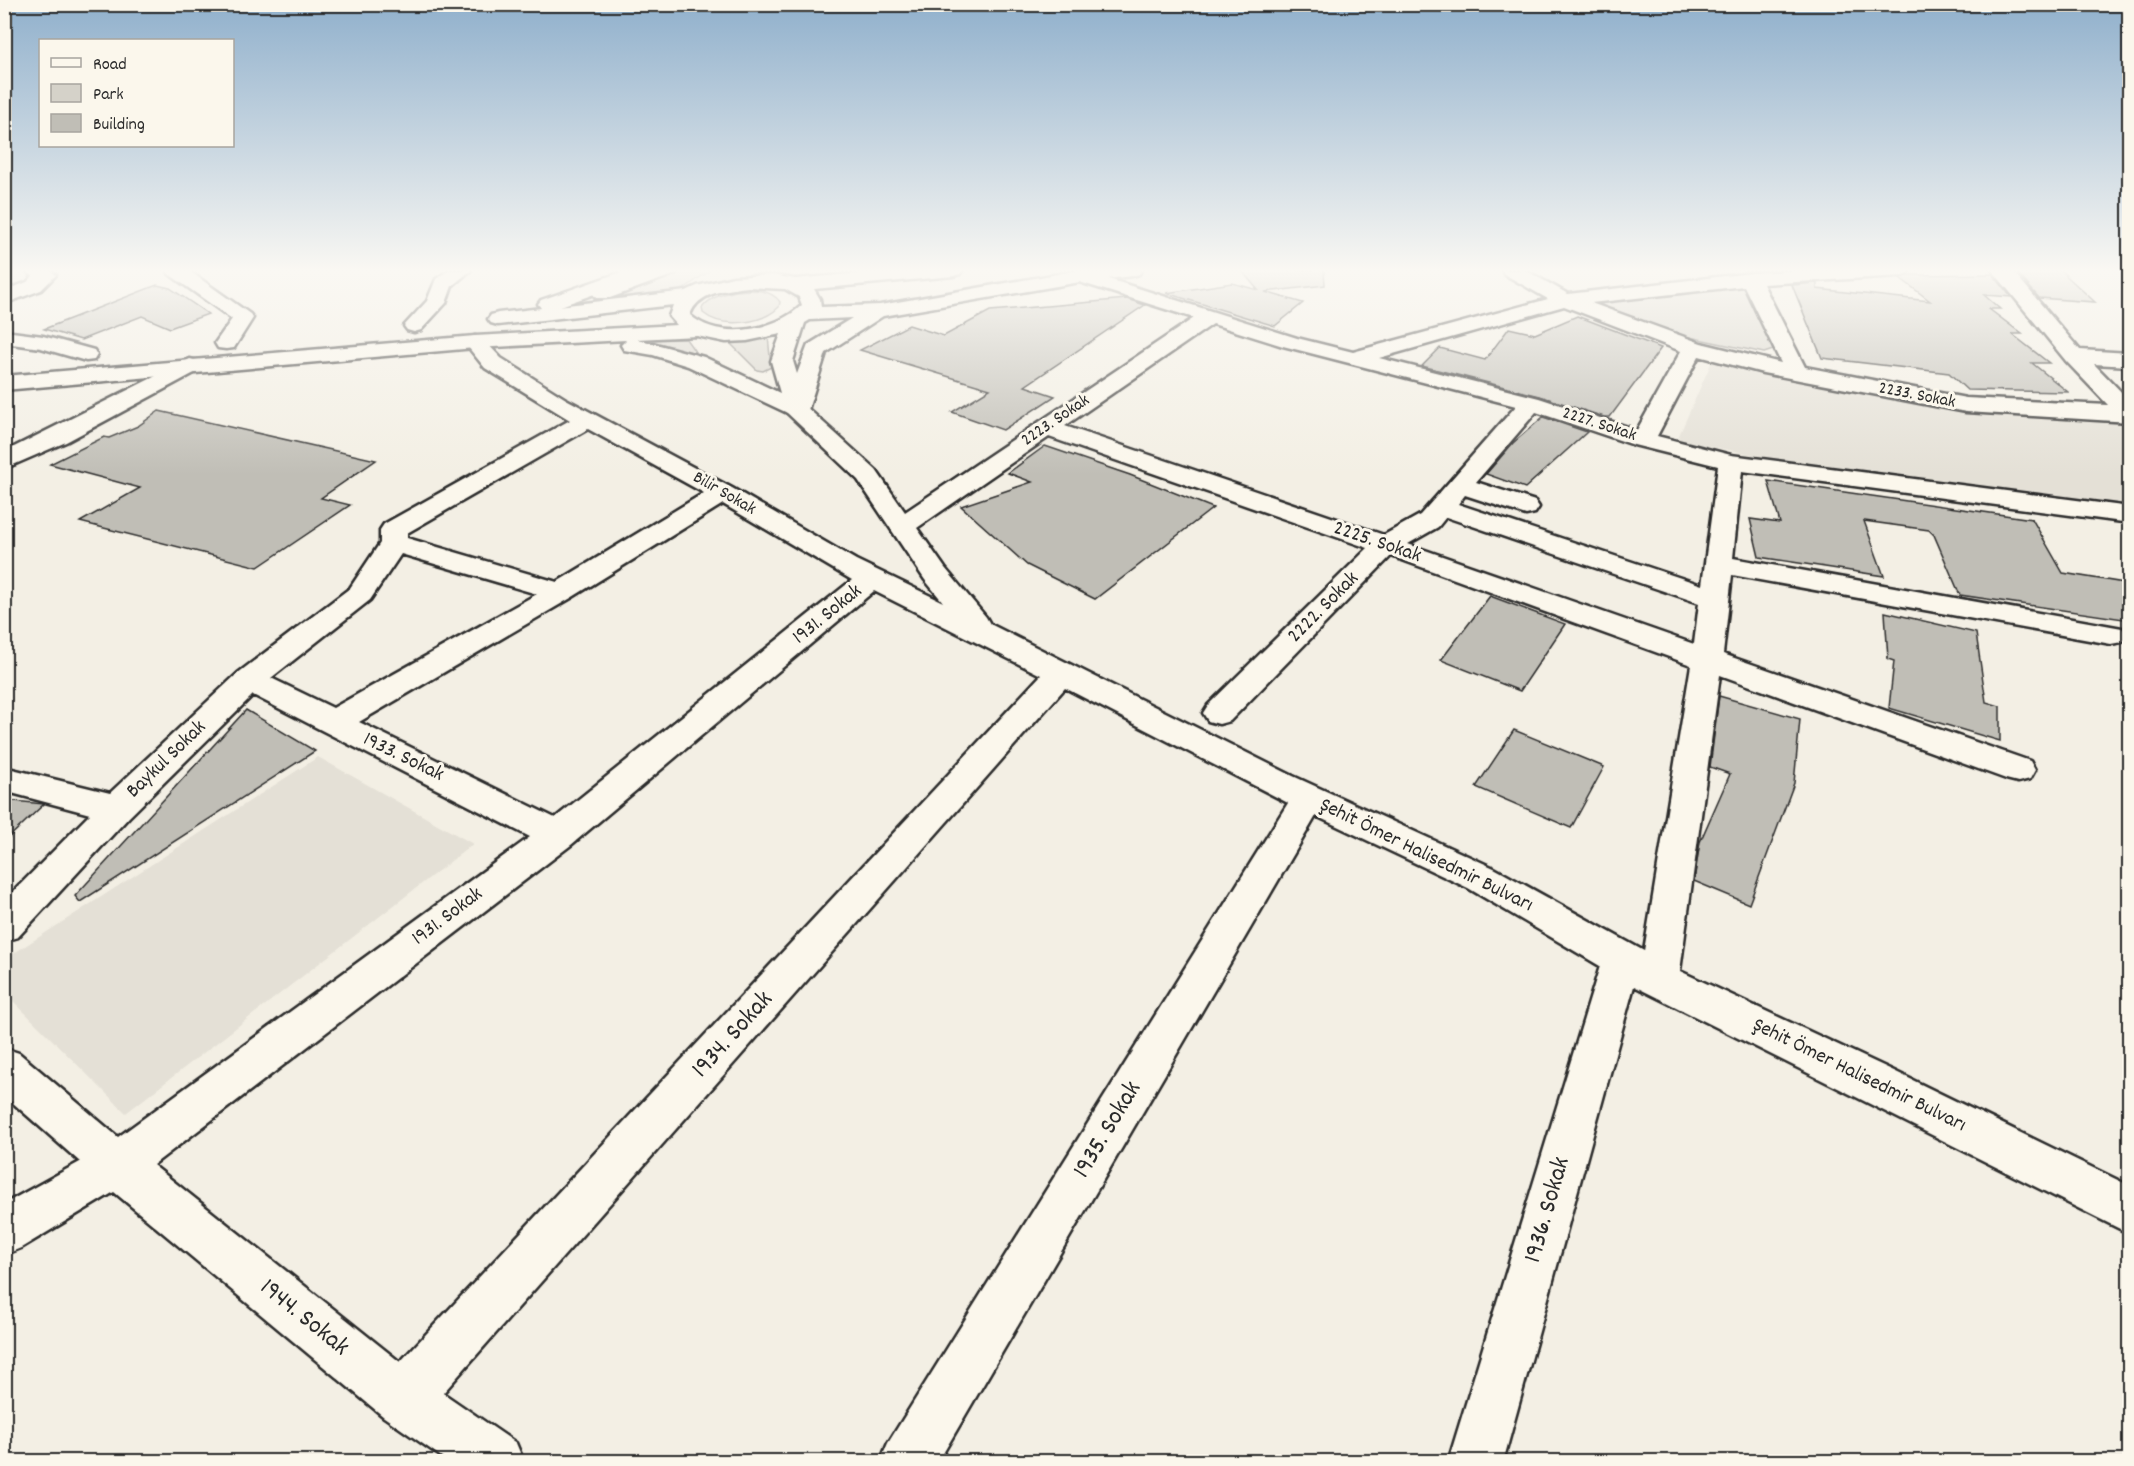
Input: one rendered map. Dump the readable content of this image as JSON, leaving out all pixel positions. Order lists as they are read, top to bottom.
{
  "streets": {
    "street": [
      "2233. Sokak",
      "2223. Sokak",
      "2227. Sokak",
      "Bilir Sokak",
      "2225. Sokak",
      "2222. Sokak",
      "1931. Sokak",
      "1933. Sokak",
      "Baykul Sokak",
      "Şehit Ömer Halisedmir Bulvarı",
      "1934. Sokak",
      "1935. Sokak",
      "1936. Sokak",
      "1944. Sokak"
    ]
  },
  "crossings": [
    ["2223. Sokak", "2225. Sokak"],
    ["2223. Sokak", "Şehit Ömer Halisedmir Bulvarı"],
    ["2227. Sokak", "2222. Sokak"],
    ["2227. Sokak", "1936. Sokak"],
    ["Bilir Sokak", "1931. Sokak"],
    ["Bilir Sokak", "Baykul Sokak"],
    ["Bilir Sokak", "Şehit Ömer Halisedmir Bulvarı"],
    ["2225. Sokak", "2222. Sokak"],
    ["2225. Sokak", "1936. Sokak"],
    ["1931. Sokak", "1933. Sokak"],
    ["1931. Sokak", "1944. Sokak"],
    ["1933. Sokak", "Baykul Sokak"],
    ["Şehit Ömer Halisedmir Bulvarı", "1934. Sokak"],
    ["Şehit Ömer Halisedmir Bulvarı", "1935. Sokak"],
    ["Şehit Ömer Halisedmir Bulvarı", "1936. Sokak"],
    ["1934. Sokak", "1944. Sokak"]
  ],
  "legend": ["Road", "Park", "Building"]
}
